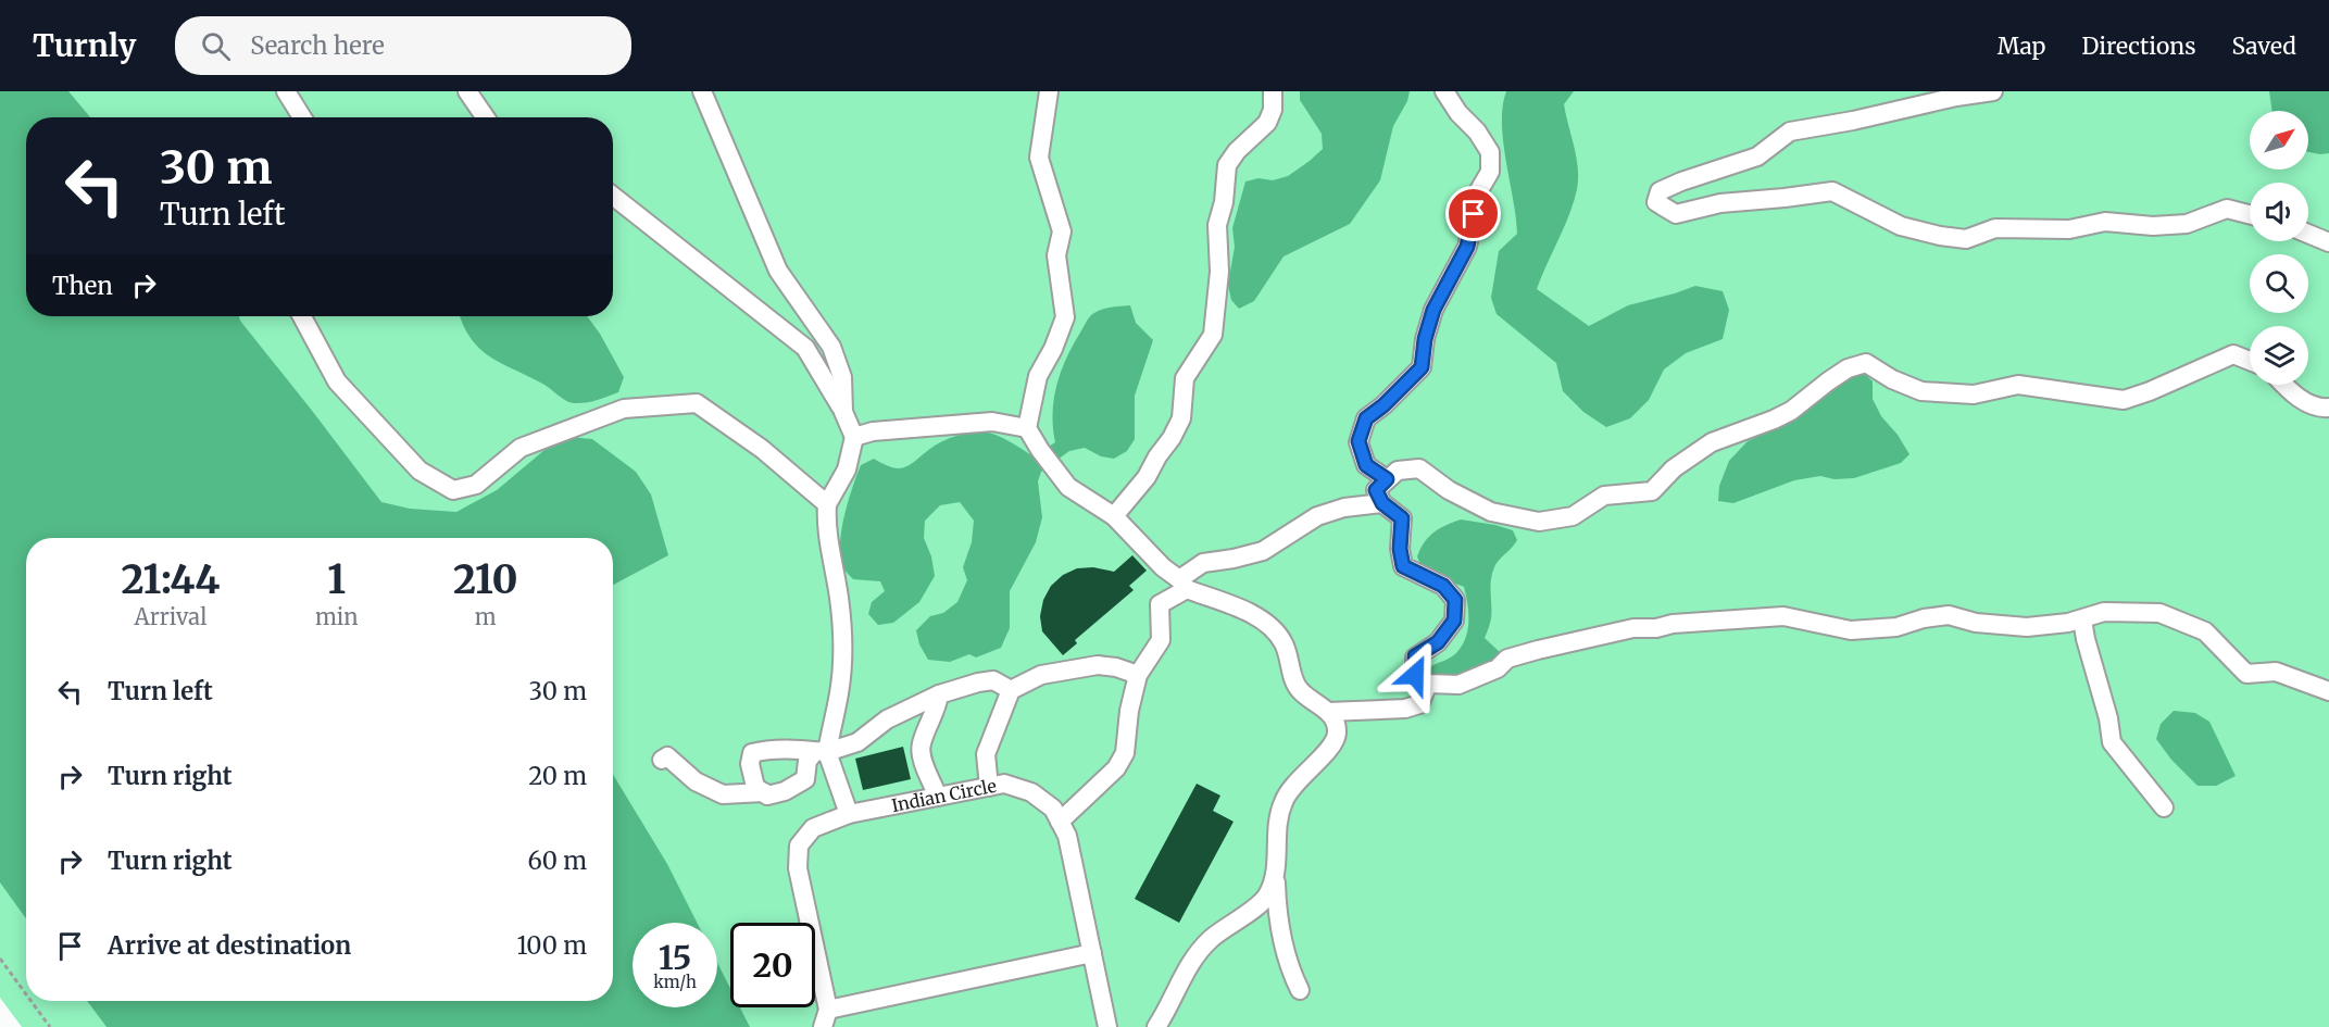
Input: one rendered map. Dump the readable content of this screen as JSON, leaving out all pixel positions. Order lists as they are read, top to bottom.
{
  "streets": {
    "lane": ["Indian Circle"]
  },
  "north": "top right",
  "page": {
    "header": "Turnly",
    "search": "Search here",
    "nav": ["Map", "Directions", "Saved"],
    "turn": ["30 m", "Turn left"],
    "then": "Then",
    "eta": [
      "21:44",
      "Arrival",
      "1",
      "min",
      "210",
      "m"
    ],
    "list": [
      {
        "name": "Turn left",
        "value": "30 m"
      },
      {
        "name": "Turn right",
        "value": "20 m"
      },
      {
        "name": "Turn right",
        "value": "60 m"
      },
      {
        "name": "Arrive at destination",
        "value": "100 m"
      }
    ],
    "speed": "15 km/h",
    "limit": "20"
  }
}
